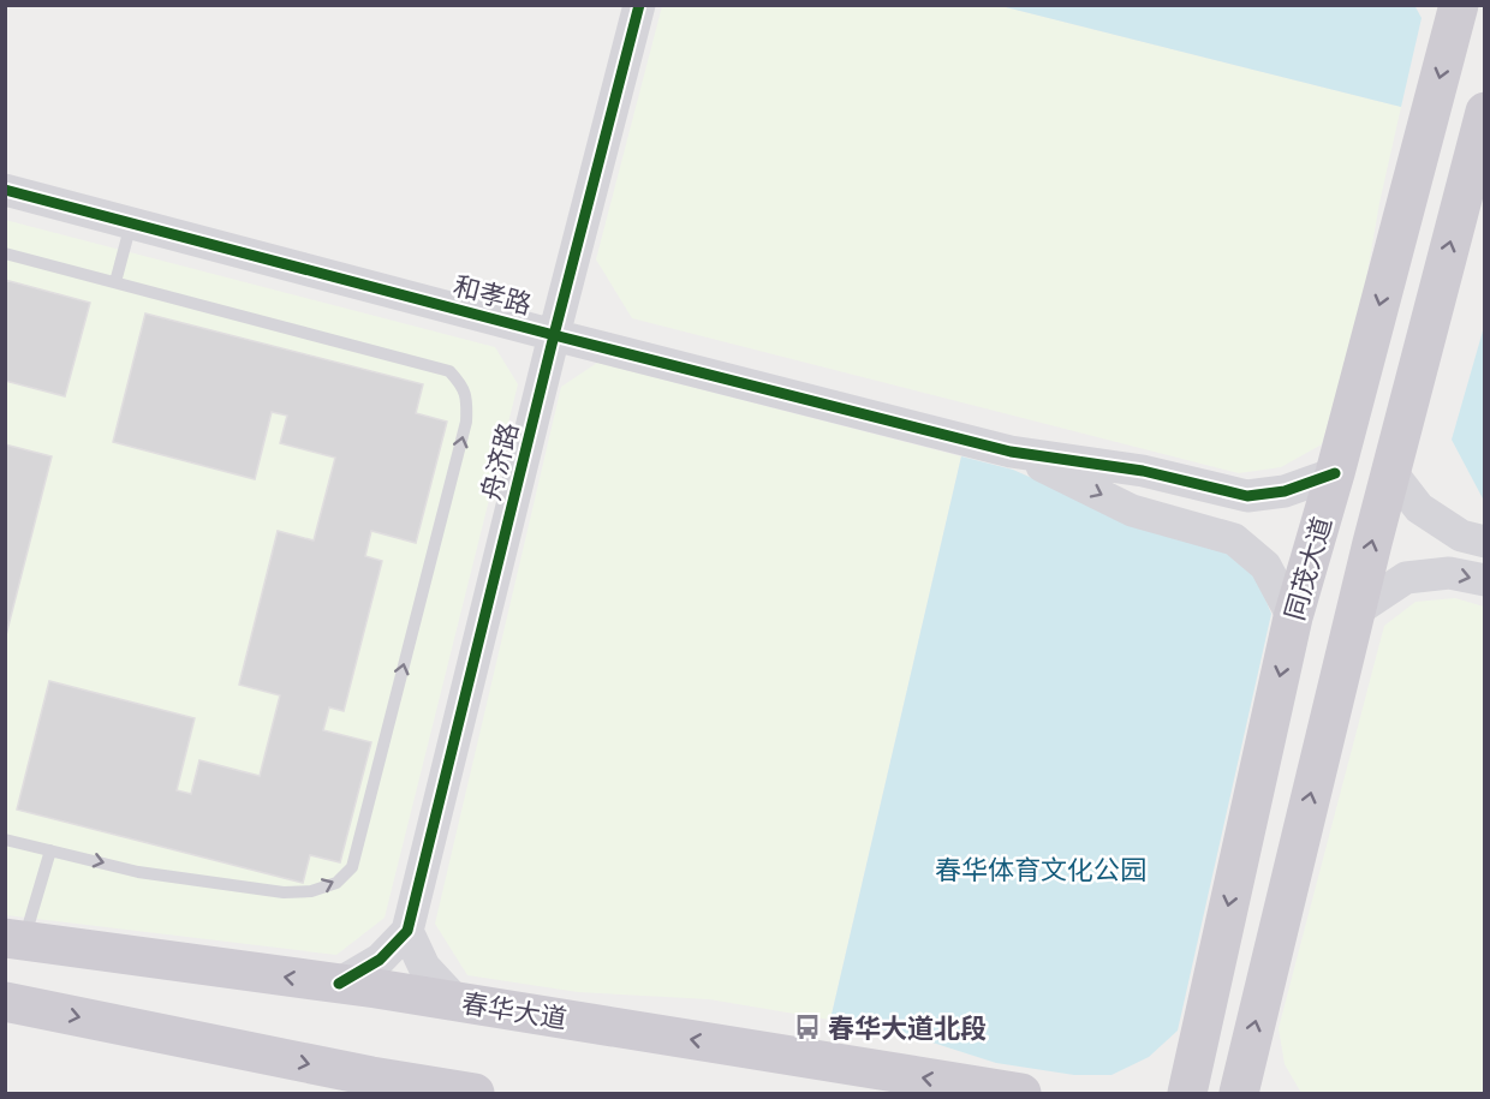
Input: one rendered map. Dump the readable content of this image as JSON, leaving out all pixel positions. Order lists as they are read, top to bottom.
{
  "streets": {
    "main road": ["同茂大道", "春华大道"],
    "street": ["和孝路", "舟济路"]
  },
  "crossings": [
    ["和孝路", "舟济路"]
  ],
  "parks": ["春华体育文化公园"],
  "places": {
    "bus stop": ["春华大道北段"]
  }
}
